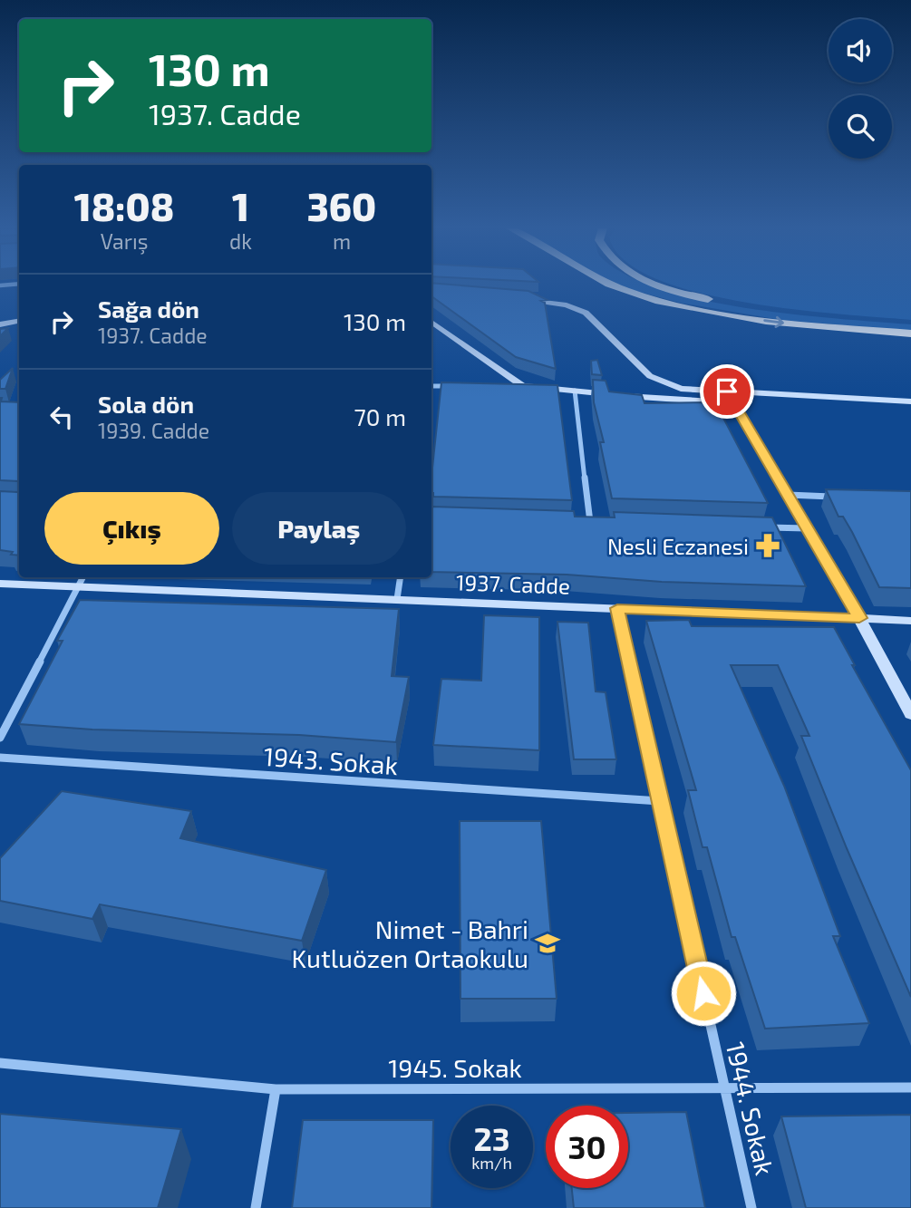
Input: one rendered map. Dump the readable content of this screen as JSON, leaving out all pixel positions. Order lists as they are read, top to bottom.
{
  "streets": {
    "street": [
      "1937. Cadde",
      "1943. Sokak",
      "1945. Sokak",
      "1944. Sokak"
    ]
  },
  "crossings": [
    ["1937. Cadde", "1944. Sokak"],
    ["1943. Sokak", "1944. Sokak"],
    ["1945. Sokak", "1944. Sokak"]
  ],
  "places": {
    "pharmacy": ["Nesli Eczanesi"],
    "school or university": ["Nimet - Bahri Kutluözen Ortaokulu"]
  },
  "page": {
    "turn": ["130 m", "1937. Cadde"],
    "eta": [
      "18:08",
      "Varış",
      "1",
      "dk",
      "360",
      "m"
    ],
    "list": [
      {
        "name": "Sağa dön",
        "note": "1937. Cadde",
        "value": "130 m"
      },
      {
        "name": "Sola dön",
        "note": "1939. Cadde",
        "value": "70 m"
      }
    ],
    "buttons": ["Çıkış", "Paylaş"],
    "speed": "23 km/h",
    "limit": "30"
  }
}
